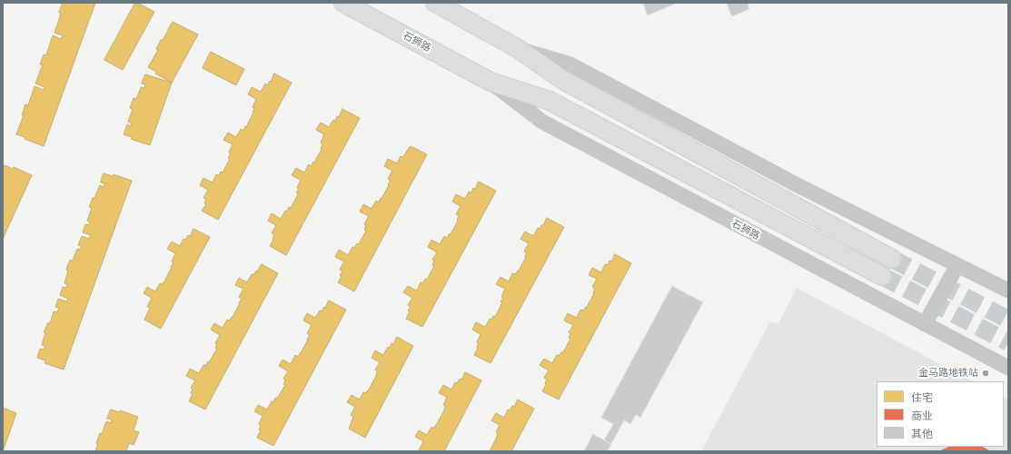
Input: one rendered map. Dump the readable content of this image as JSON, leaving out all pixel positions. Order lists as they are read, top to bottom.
{
  "streets": {
    "main road": ["石狮路"]
  },
  "places": ["金马路地铁站"],
  "legend": ["住宅", "商业", "其他"]
}
